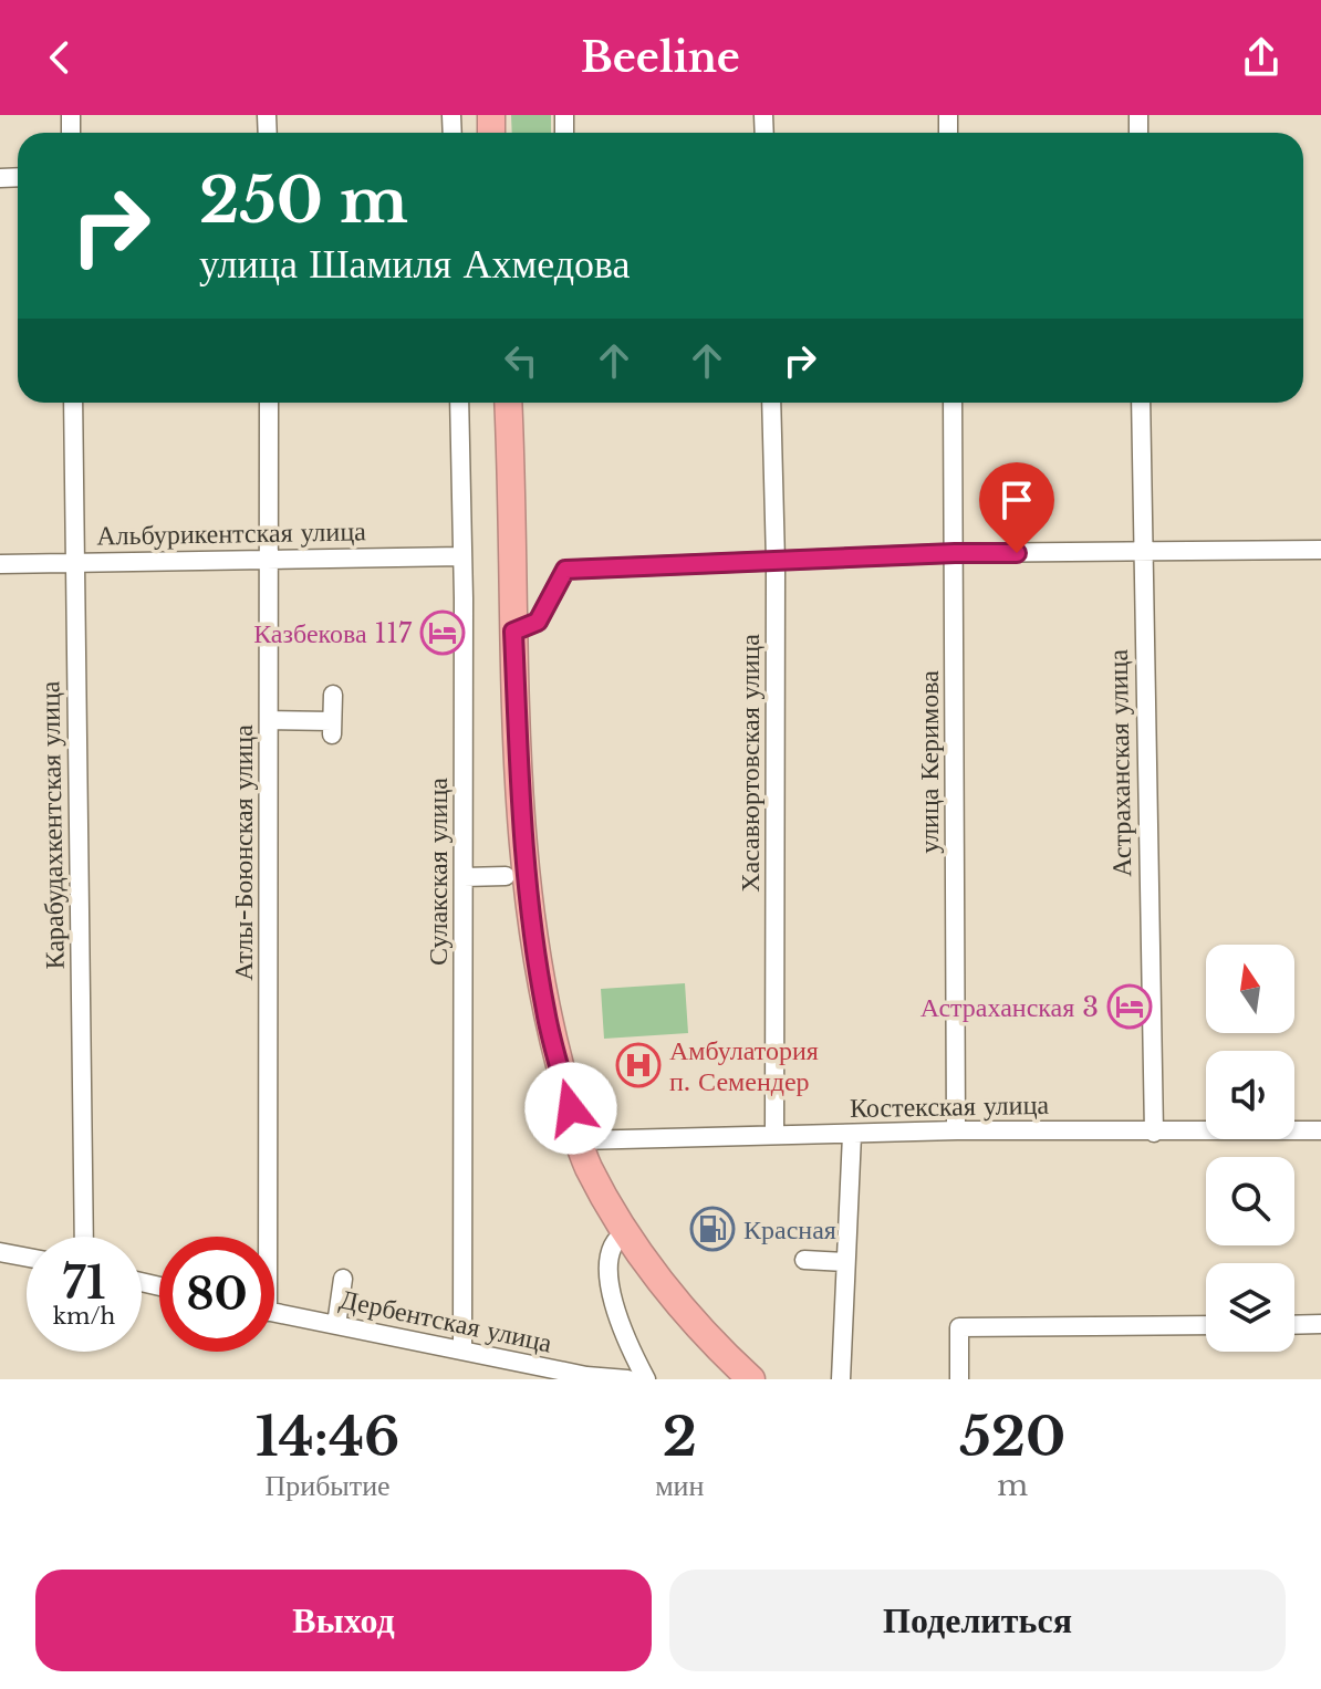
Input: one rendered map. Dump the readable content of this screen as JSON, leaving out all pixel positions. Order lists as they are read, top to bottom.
{
  "streets": {
    "street": [
      "Альбурикентская улица",
      "улица Керимова",
      "Хасавюртовская улица",
      "Астраханская улица",
      "Карабудахкентская улица",
      "Атлы-Боюнская улица",
      "Сулакская улица",
      "Костекская улица",
      "Дербентская улица"
    ]
  },
  "crossings": [
    ["Альбурикентская улица", "Карабудахкентская улица"],
    ["Альбурикентская улица", "Атлы-Боюнская улица"],
    ["Альбурикентская улица", "Сулакская улица"],
    ["улица Керимова", "Костекская улица"],
    ["Хасавюртовская улица", "Костекская улица"],
    ["Астраханская улица", "Костекская улица"],
    ["Сулакская улица", "Дербентская улица"]
  ],
  "places": {
    "hotel": ["Казбекова 117", "Астраханская 3"],
    "hospital": ["Амбулатория п. Семендер"],
    "fuel station": ["Красная"]
  },
  "north": "top",
  "page": {
    "header": "Beeline",
    "turn": ["250 m", "улица Шамиля Ахмедова"],
    "speed": "71 km/h",
    "limit": "80",
    "eta": [
      "14:46",
      "Прибытие",
      "2",
      "мин",
      "520",
      "m"
    ],
    "buttons": ["Выход", "Поделиться"]
  }
}
